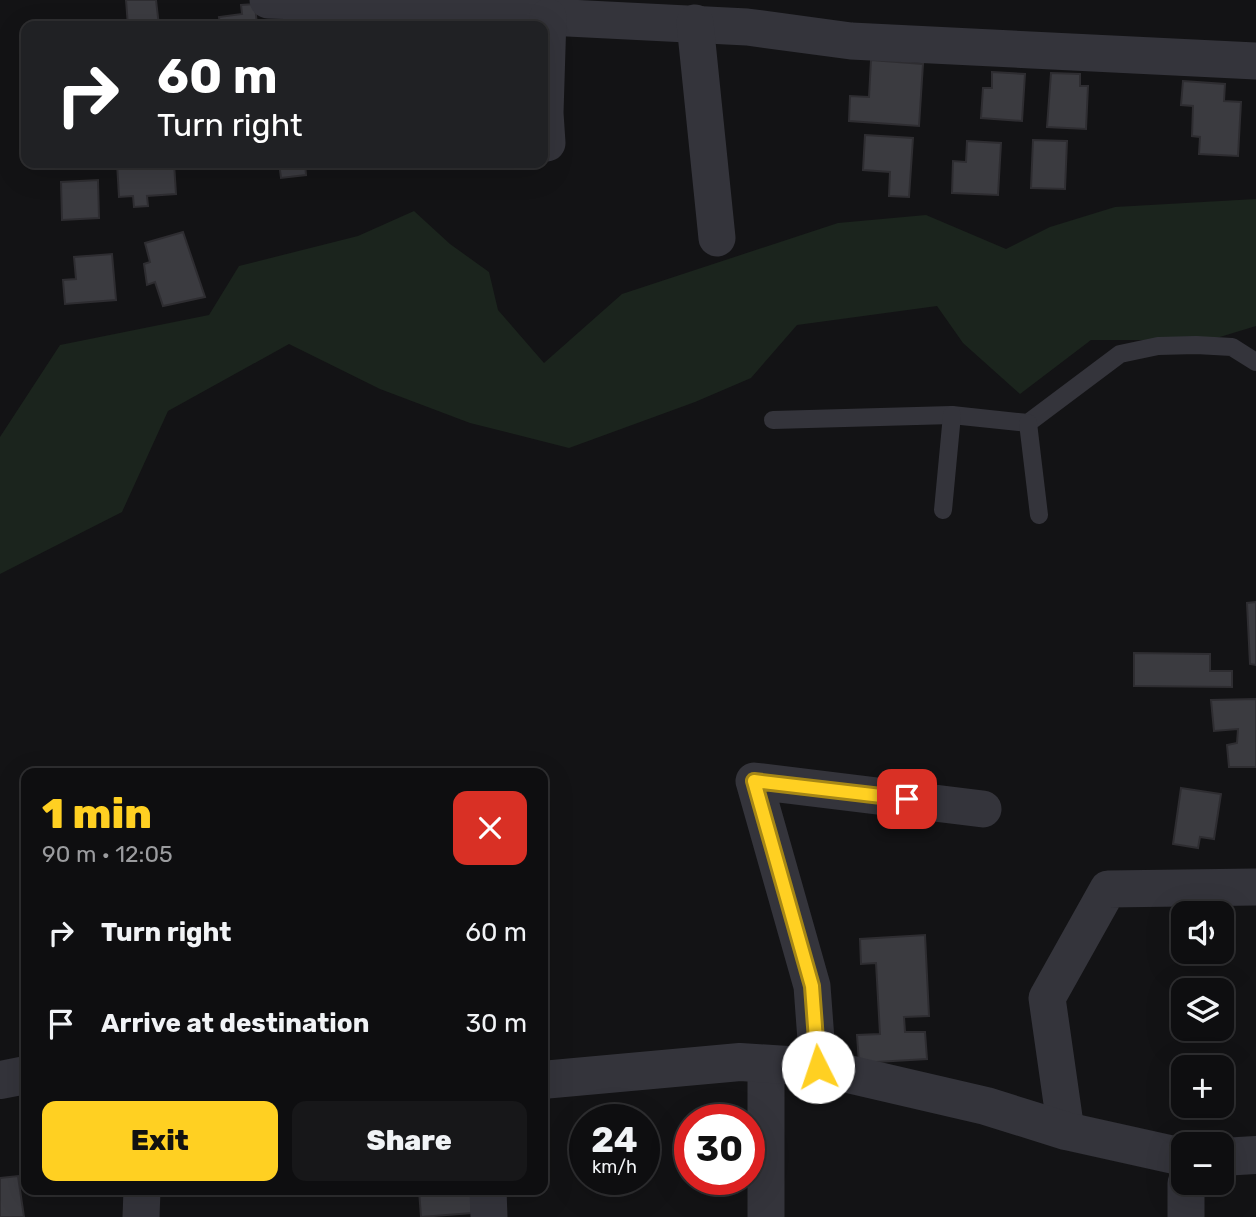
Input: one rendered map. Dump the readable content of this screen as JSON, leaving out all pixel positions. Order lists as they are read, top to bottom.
{
  "page": {
    "turn": ["60 m", "Turn right"],
    "heading": ["1 min", "90 m · 12:05"],
    "list": [
      {
        "name": "Turn right",
        "value": "60 m"
      },
      {
        "name": "Arrive at destination",
        "value": "30 m"
      }
    ],
    "map_buttons": ["+", "−"],
    "buttons": ["Exit", "Share"],
    "speed": "24 km/h",
    "limit": "30"
  }
}
